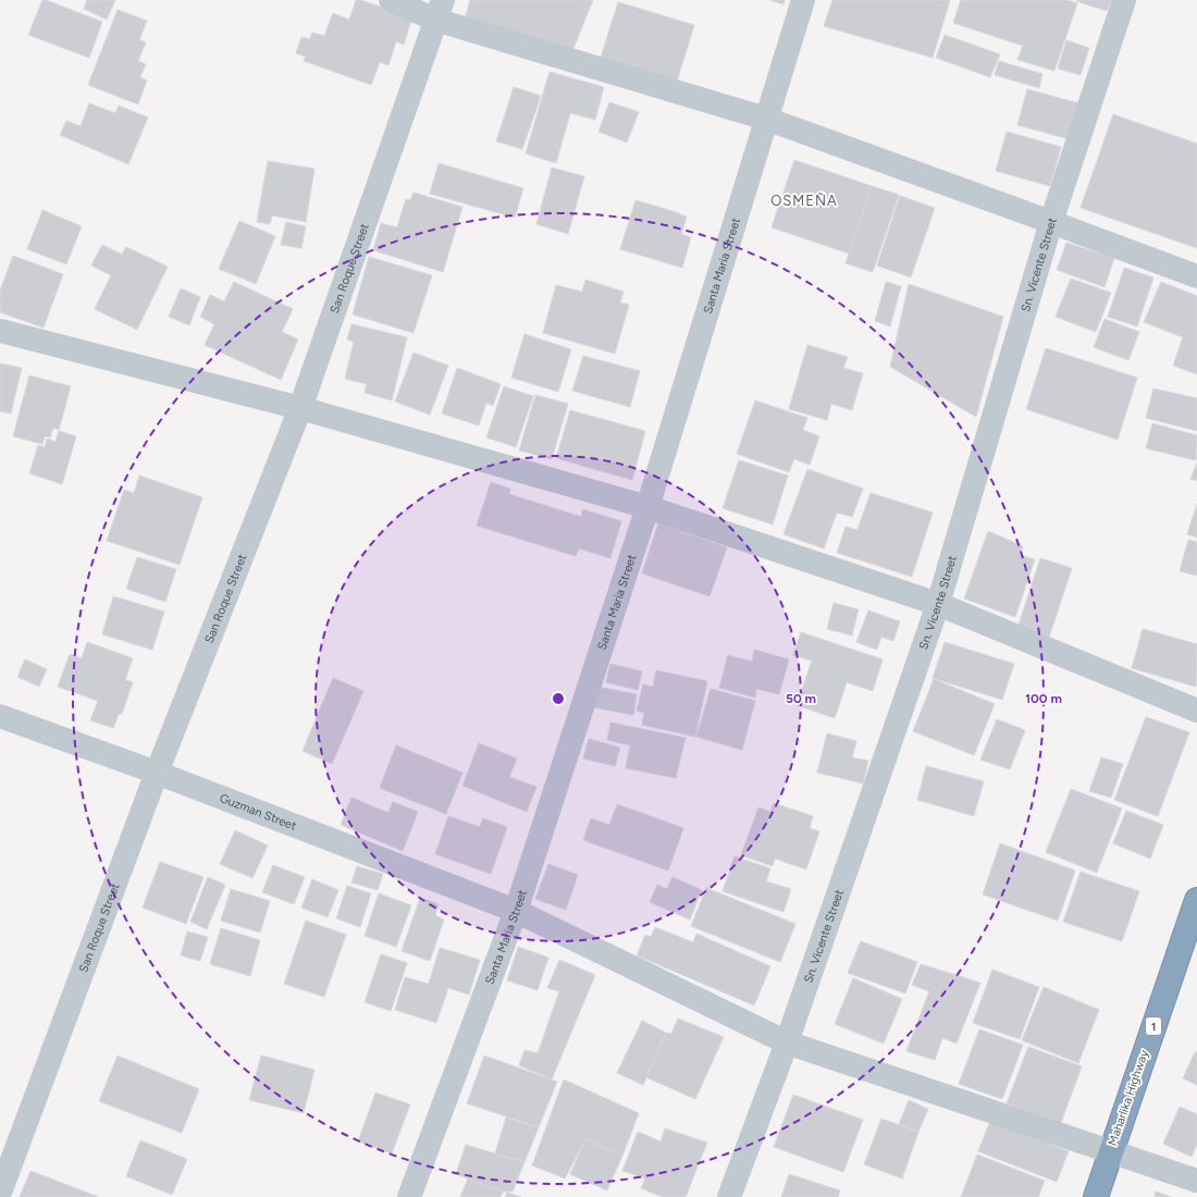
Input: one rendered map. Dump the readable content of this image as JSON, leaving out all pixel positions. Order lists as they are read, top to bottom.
{
  "streets": {
    "highway": ["1", "Maharlika Highway"],
    "street": [
      "Sn. Vicente Street",
      "Santa Maria Street",
      "San Roque Street",
      "Guzman Street"
    ]
  },
  "crossings": [
    ["Sn. Vicente Street", "Guzman Street"],
    ["Santa Maria Street", "Guzman Street"],
    ["San Roque Street", "Guzman Street"],
    ["Guzman Street", "Maharlika Highway"]
  ],
  "districts": ["OSMEÑA"],
  "rings": ["50 m", "100 m"]
}
